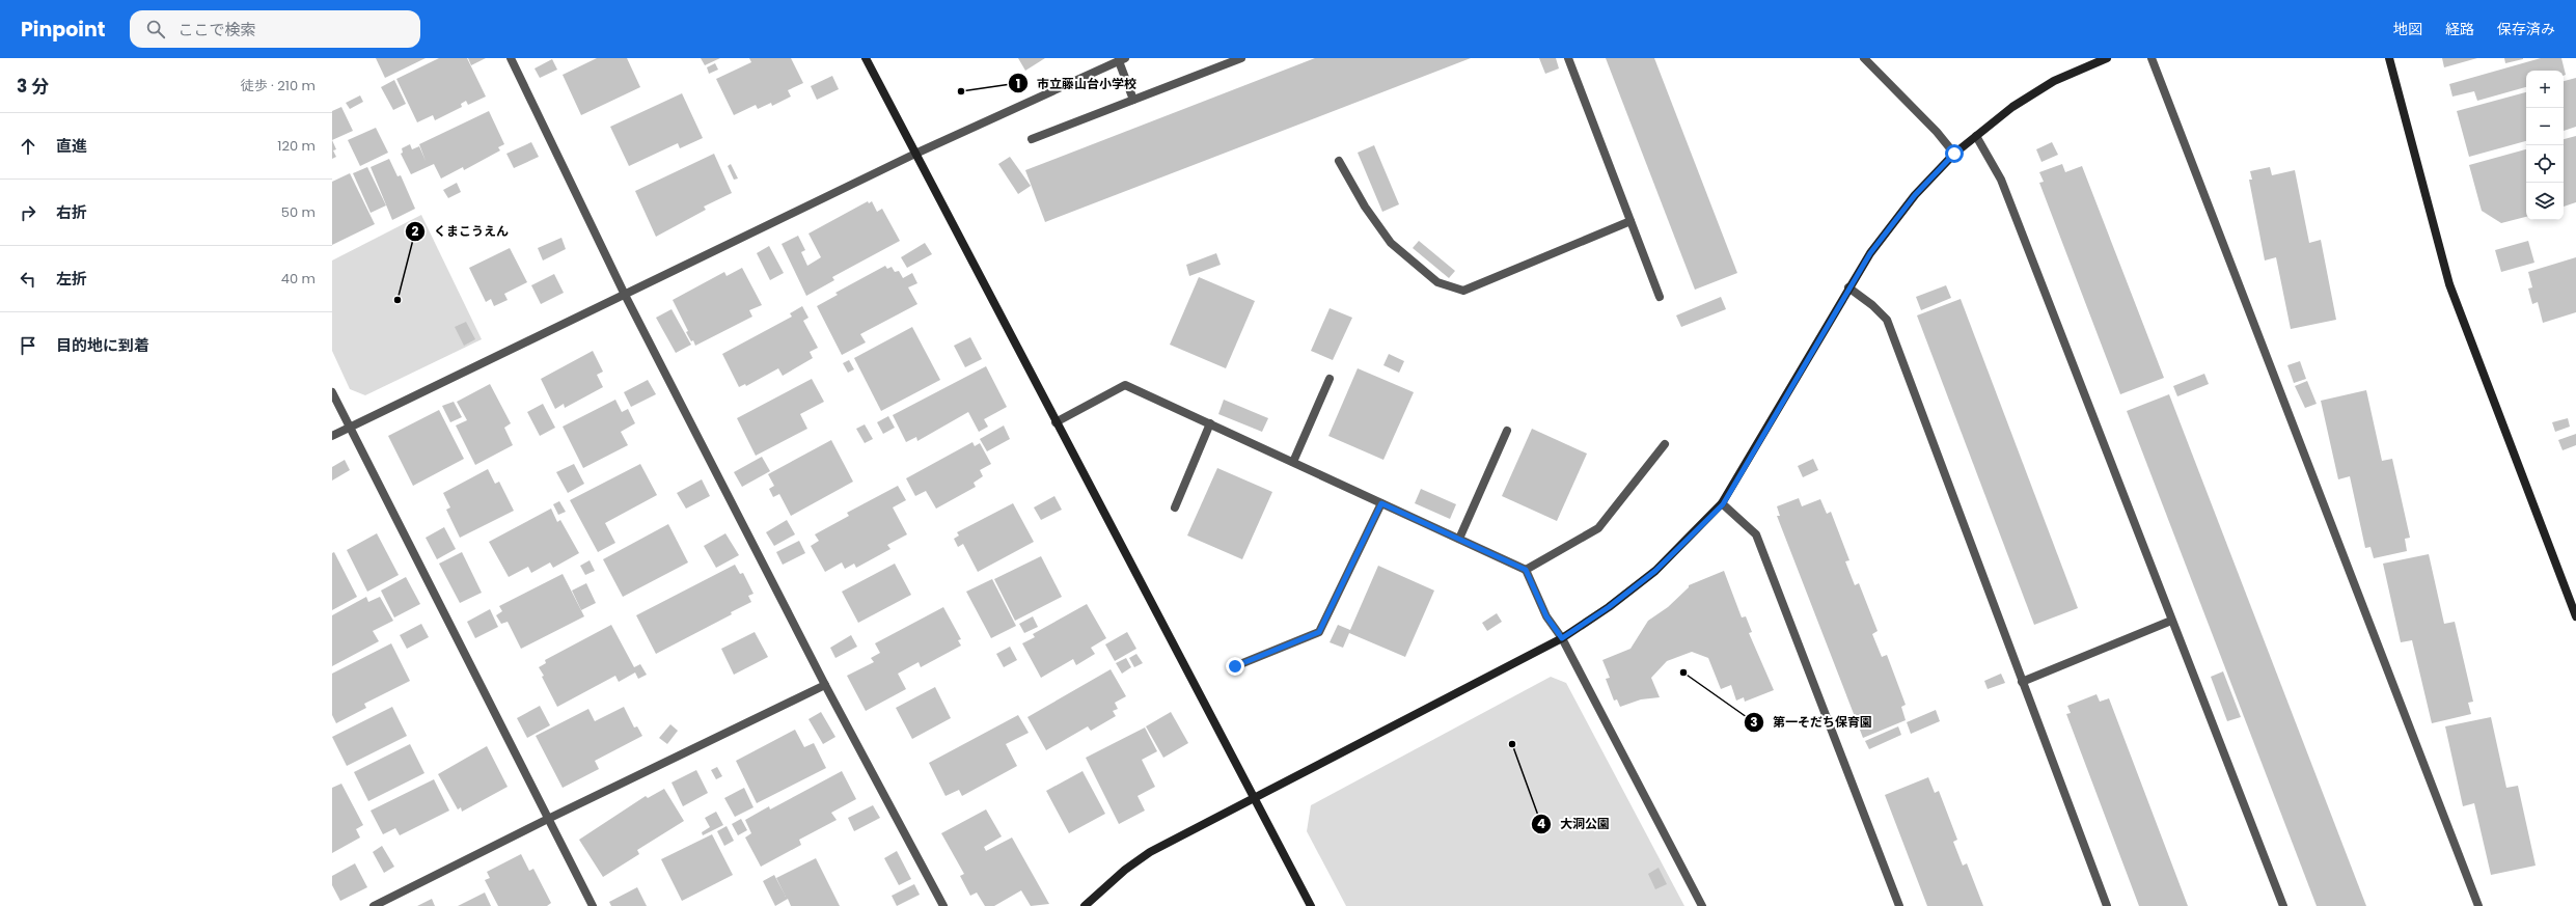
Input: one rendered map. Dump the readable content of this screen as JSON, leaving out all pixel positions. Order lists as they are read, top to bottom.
{
  "places": [
    "市立藤山台小学校",
    "くまこうえん",
    "第一そだち保育園",
    "大洞公園"
  ],
  "page": {
    "header": "Pinpoint",
    "search": "ここで検索",
    "nav": ["地図", "経路", "保存済み"],
    "heading": ["3 分", "徒歩 · 210 m"],
    "map_buttons": ["+", "−"],
    "list": [
      ["直進", "120 m"],
      ["右折", "50 m"],
      ["左折", "40 m"],
      "目的地に到着"
    ]
  }
}
